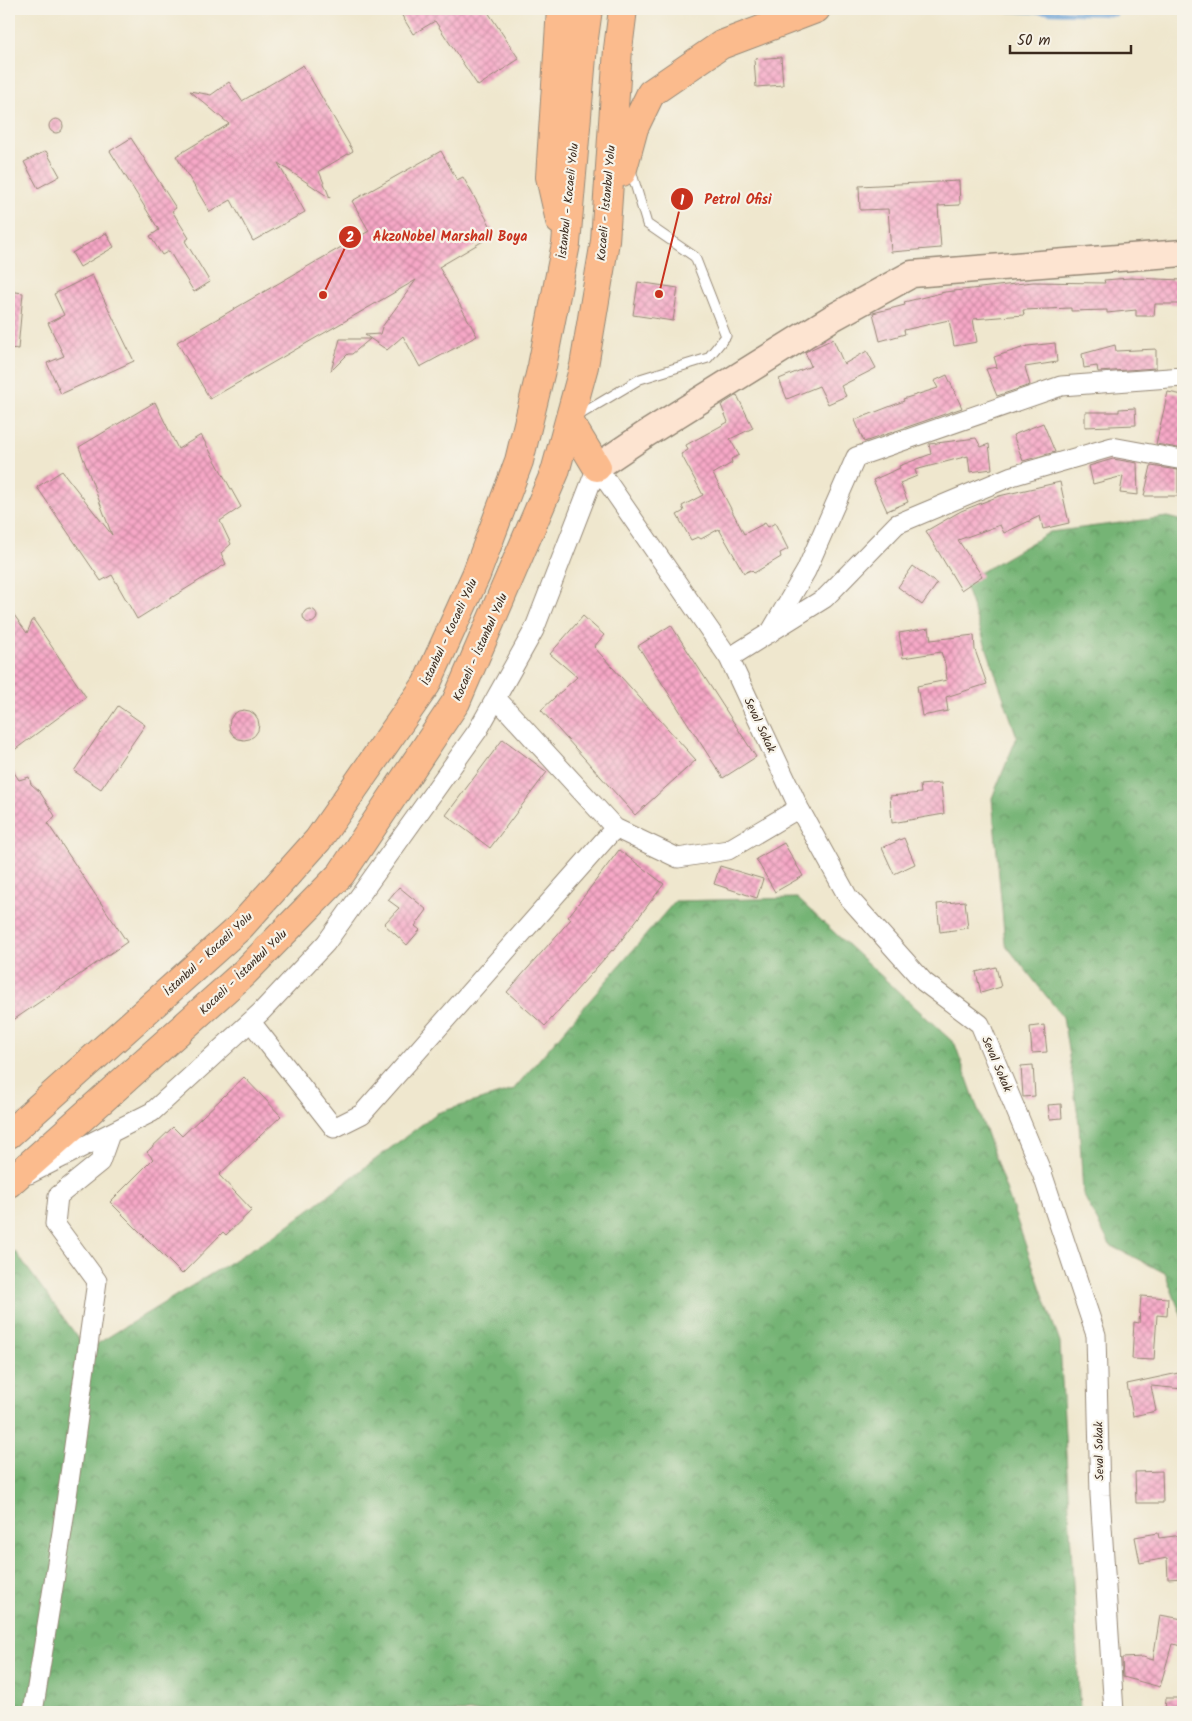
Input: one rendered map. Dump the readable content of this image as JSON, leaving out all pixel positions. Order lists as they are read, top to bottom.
{
  "streets": {
    "highway": ["İstanbul - Kocaeli Yolu", "Kocaeli - İstanbul Yolu"],
    "street": ["Seval Sokak"]
  },
  "places": ["Petrol Ofisi", "AkzoNobel Marshall Boya"],
  "scale_bar": "50 m"
}
